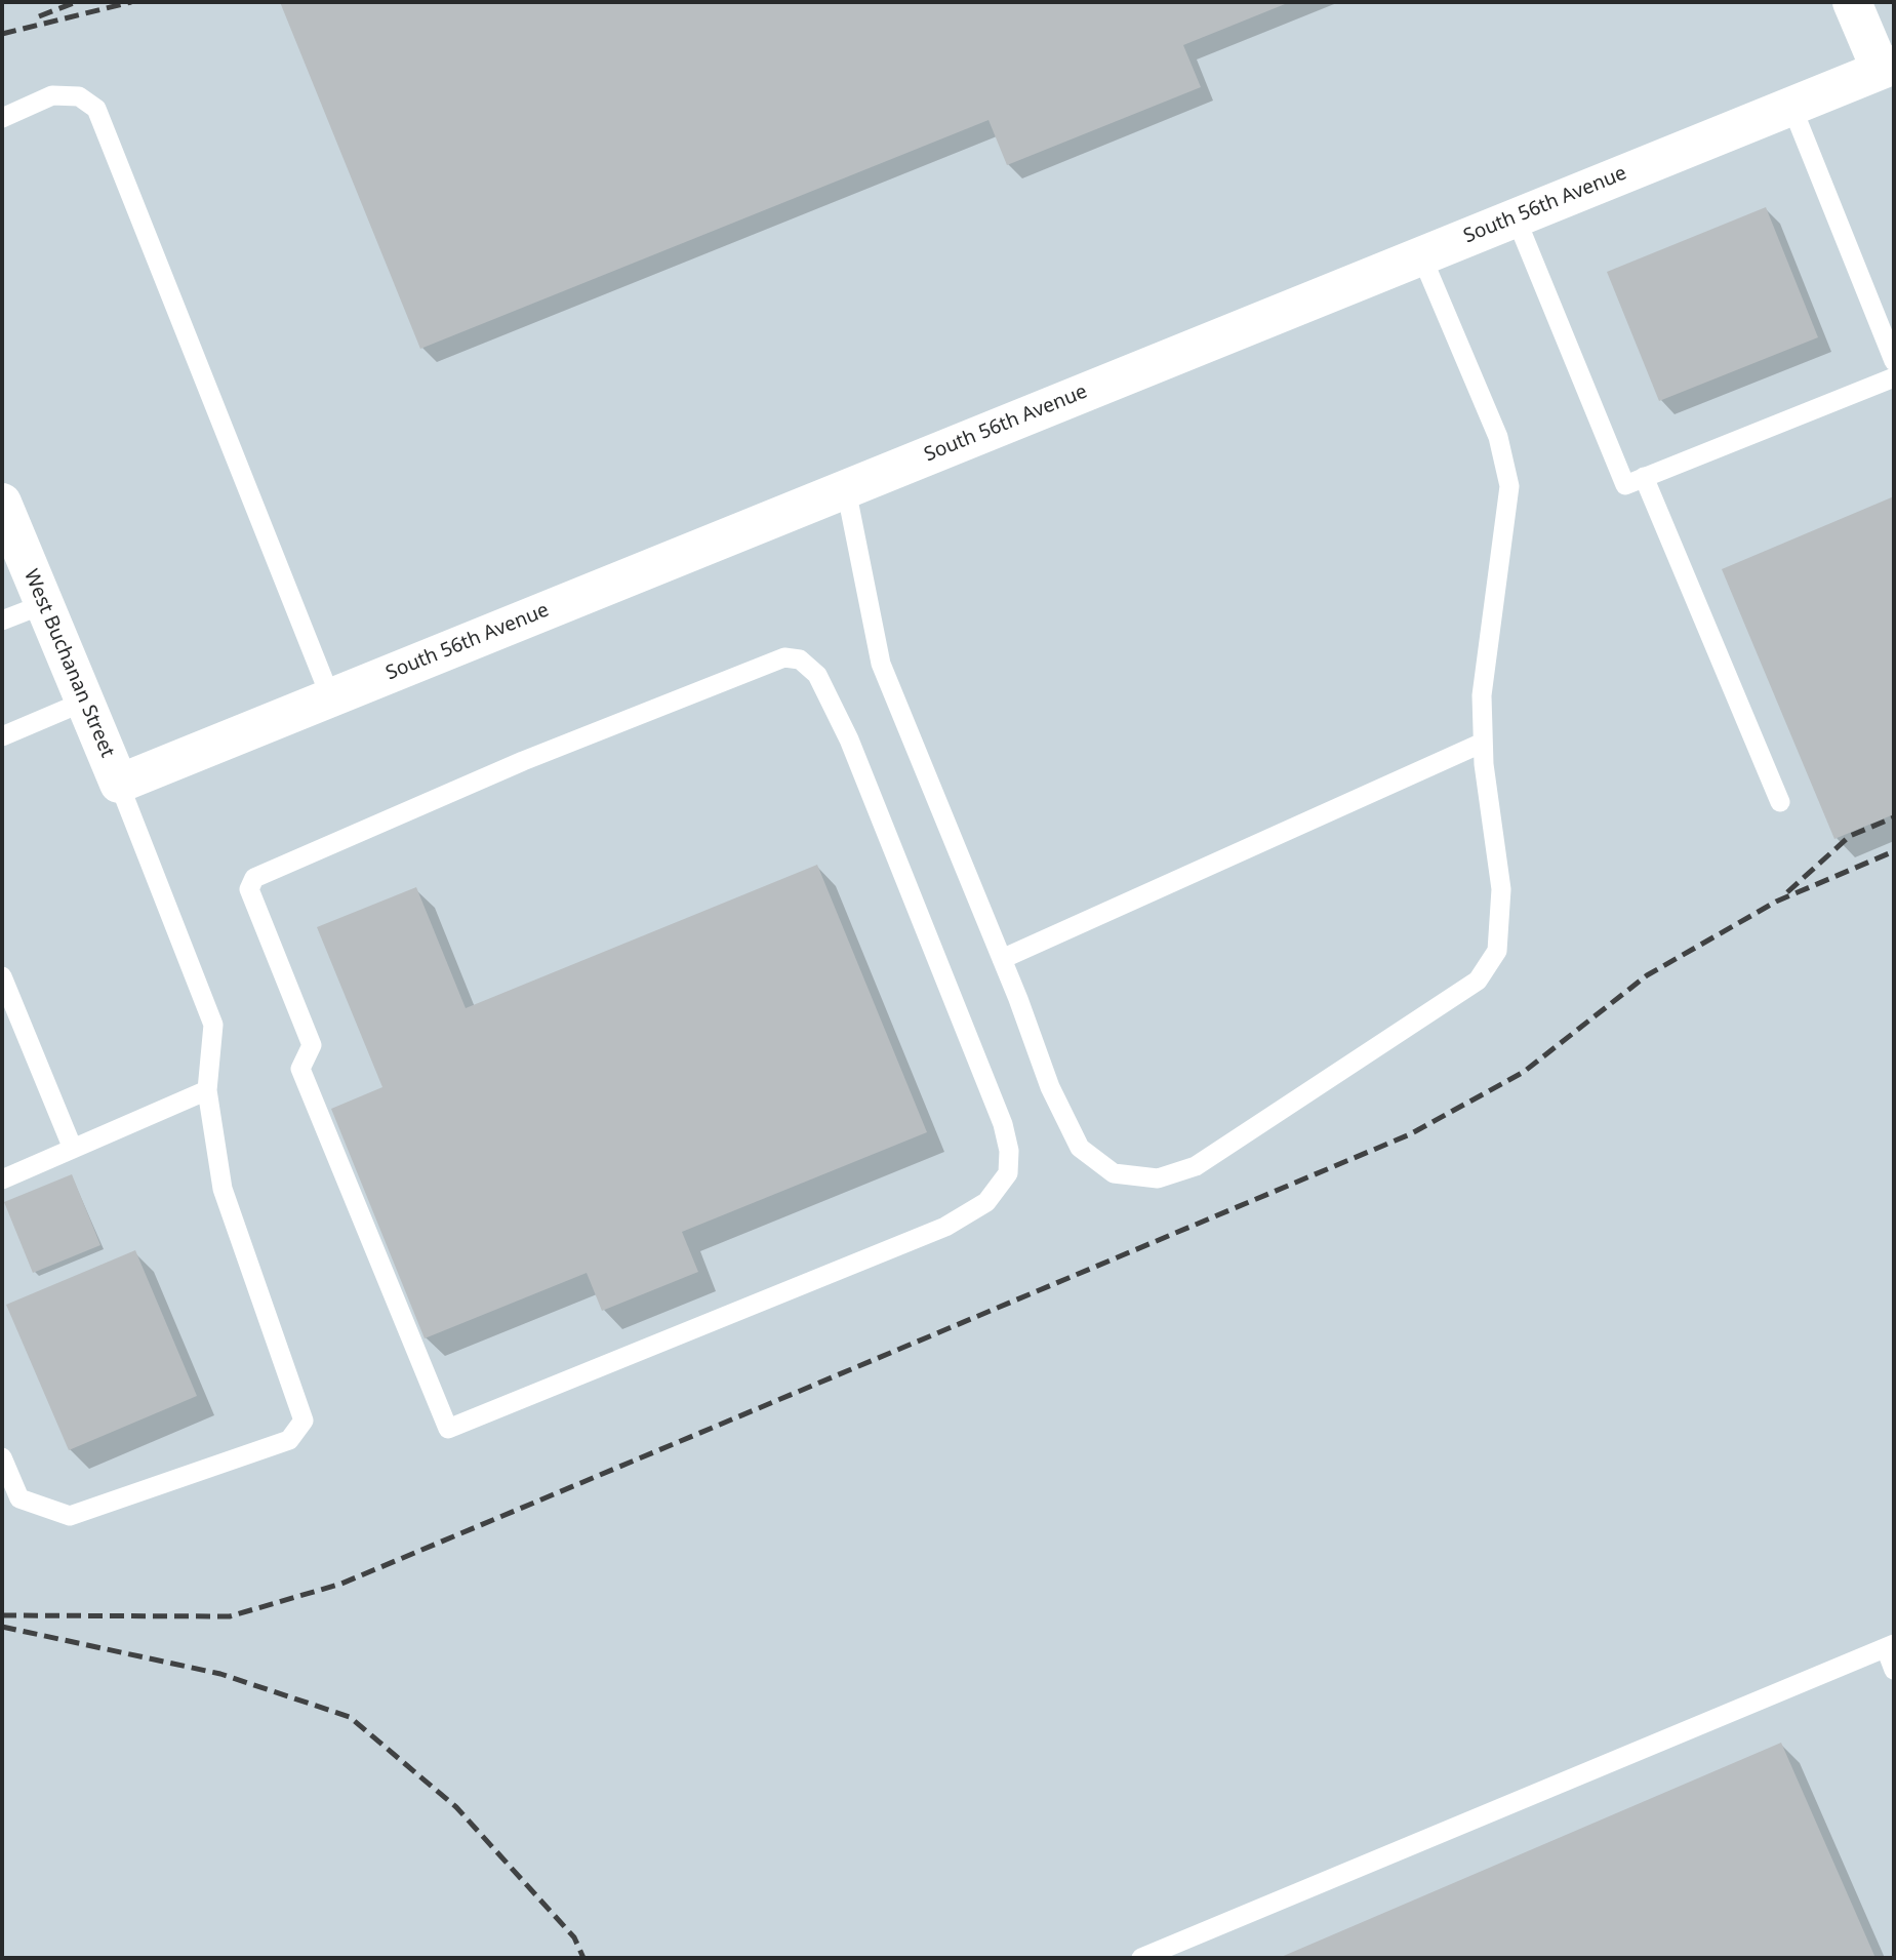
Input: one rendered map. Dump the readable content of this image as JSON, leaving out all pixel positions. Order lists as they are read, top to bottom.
{
  "streets": {
    "street": ["South 56th Avenue", "West Buchanan Street"]
  },
  "crossings": [
    ["South 56th Avenue", "West Buchanan Street"]
  ]
}
